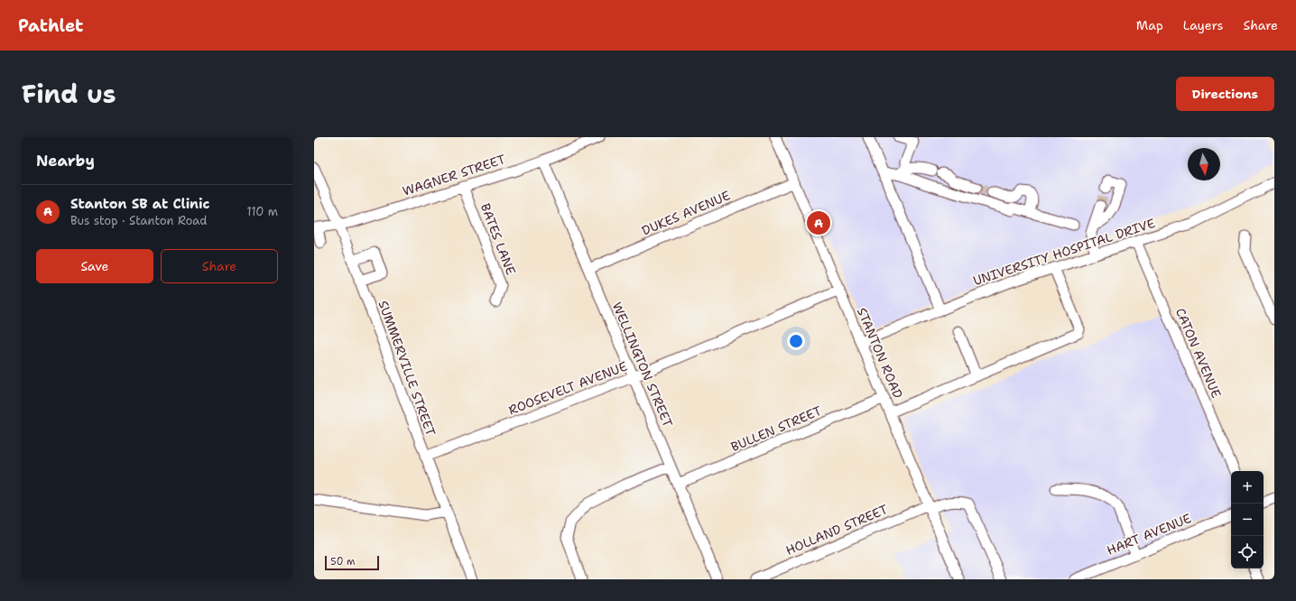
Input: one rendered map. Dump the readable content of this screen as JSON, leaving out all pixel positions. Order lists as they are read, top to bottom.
{
  "streets": {
    "street": [
      "WAGNER STREET",
      "DUKES AVENUE",
      "BATES LANE",
      "UNIVERSITY HOSPITAL DRIVE",
      "STANTON ROAD",
      "CATON AVENUE",
      "WELLINGTON STREET",
      "SUMMERVILLE STREET",
      "ROOSEVELT AVENUE",
      "BULLEN STREET",
      "HOLLAND STREET",
      "HART AVENUE"
    ]
  },
  "crossings": [
    ["WAGNER STREET", "BATES LANE"],
    ["WAGNER STREET", "WELLINGTON STREET"],
    ["WAGNER STREET", "SUMMERVILLE STREET"],
    ["DUKES AVENUE", "STANTON ROAD"],
    ["DUKES AVENUE", "WELLINGTON STREET"],
    ["UNIVERSITY HOSPITAL DRIVE", "STANTON ROAD"],
    ["UNIVERSITY HOSPITAL DRIVE", "CATON AVENUE"],
    ["STANTON ROAD", "ROOSEVELT AVENUE"],
    ["STANTON ROAD", "BULLEN STREET"],
    ["STANTON ROAD", "HOLLAND STREET"],
    ["WELLINGTON STREET", "ROOSEVELT AVENUE"],
    ["WELLINGTON STREET", "BULLEN STREET"],
    ["SUMMERVILLE STREET", "ROOSEVELT AVENUE"]
  ],
  "scale_bar": "50 m",
  "north": "bottom",
  "page": {
    "header": "Pathlet",
    "nav": ["Map", "Layers", "Share"],
    "title": "Find us",
    "buttons": [
      "Directions",
      ["Save", "Share"]
    ],
    "heading": "Nearby",
    "list": [
      {
        "mark": "A",
        "name": "Stanton SB at Clinic",
        "note": "Bus stop · Stanton Road",
        "value": "110 m"
      }
    ],
    "pins": "A",
    "map_buttons": ["+", "−"],
    "scale": "50 m"
  }
}
